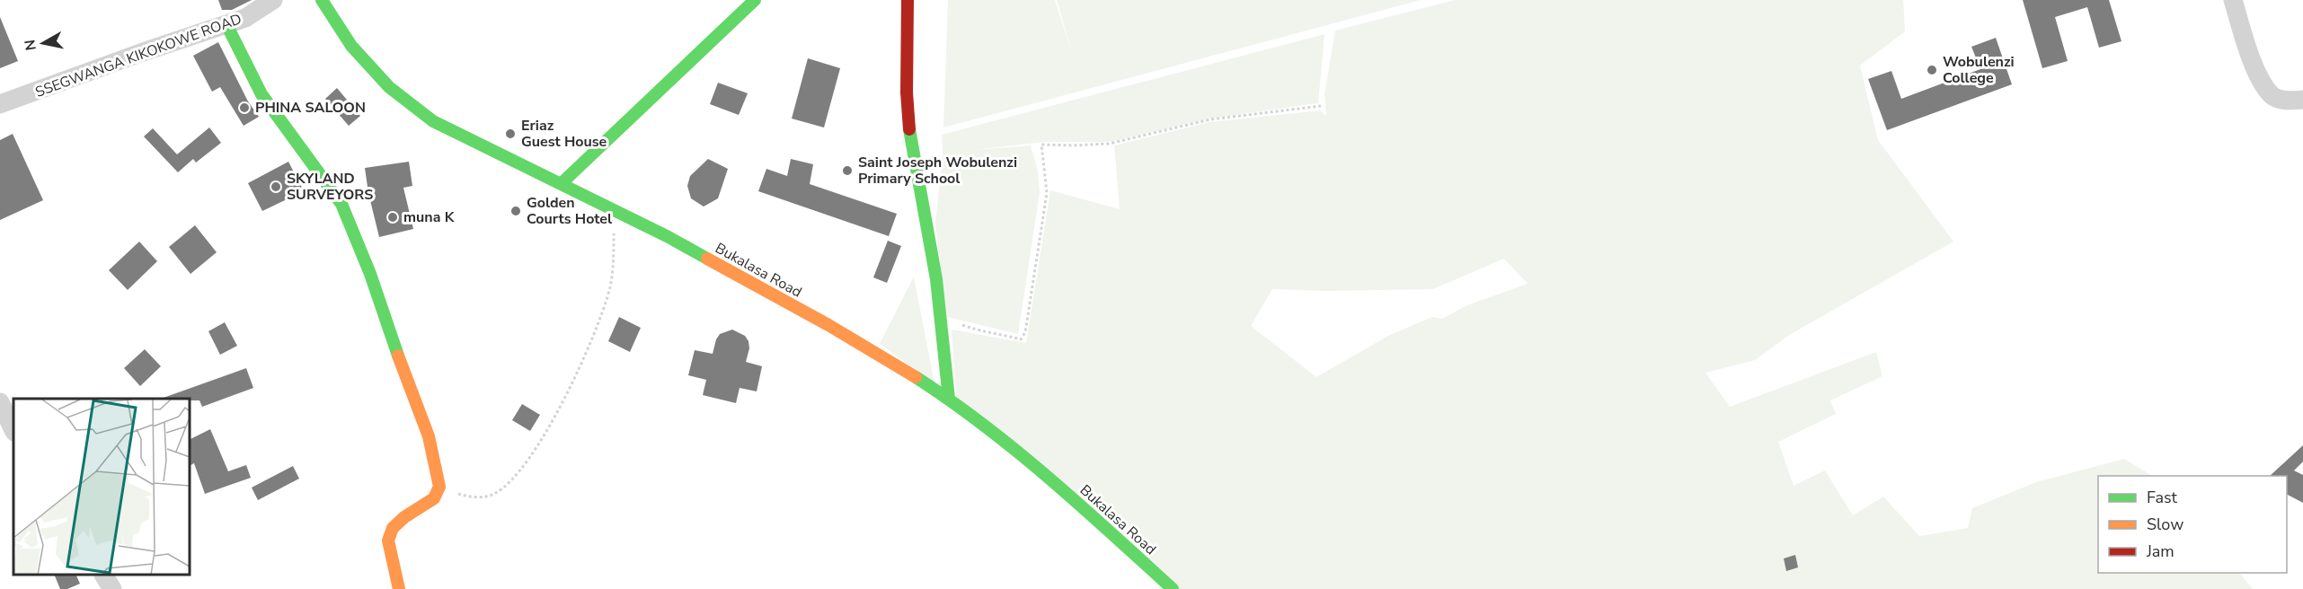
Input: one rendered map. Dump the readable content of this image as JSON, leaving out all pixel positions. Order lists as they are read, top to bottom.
{
  "streets": {
    "street": ["SSEGWANGA KIKOKOWE ROAD", "Bukalasa Road"]
  },
  "places": [
    "Wobulenzi College",
    "PHINA SALOON",
    "Eriaz Guest House",
    "Saint Joseph Wobulenzi Primary School",
    "SKYLAND SURVEYORS",
    "Golden Courts Hotel",
    "muna K"
  ],
  "legend": ["Fast", "Slow", "Jam"],
  "north": "left"
}
